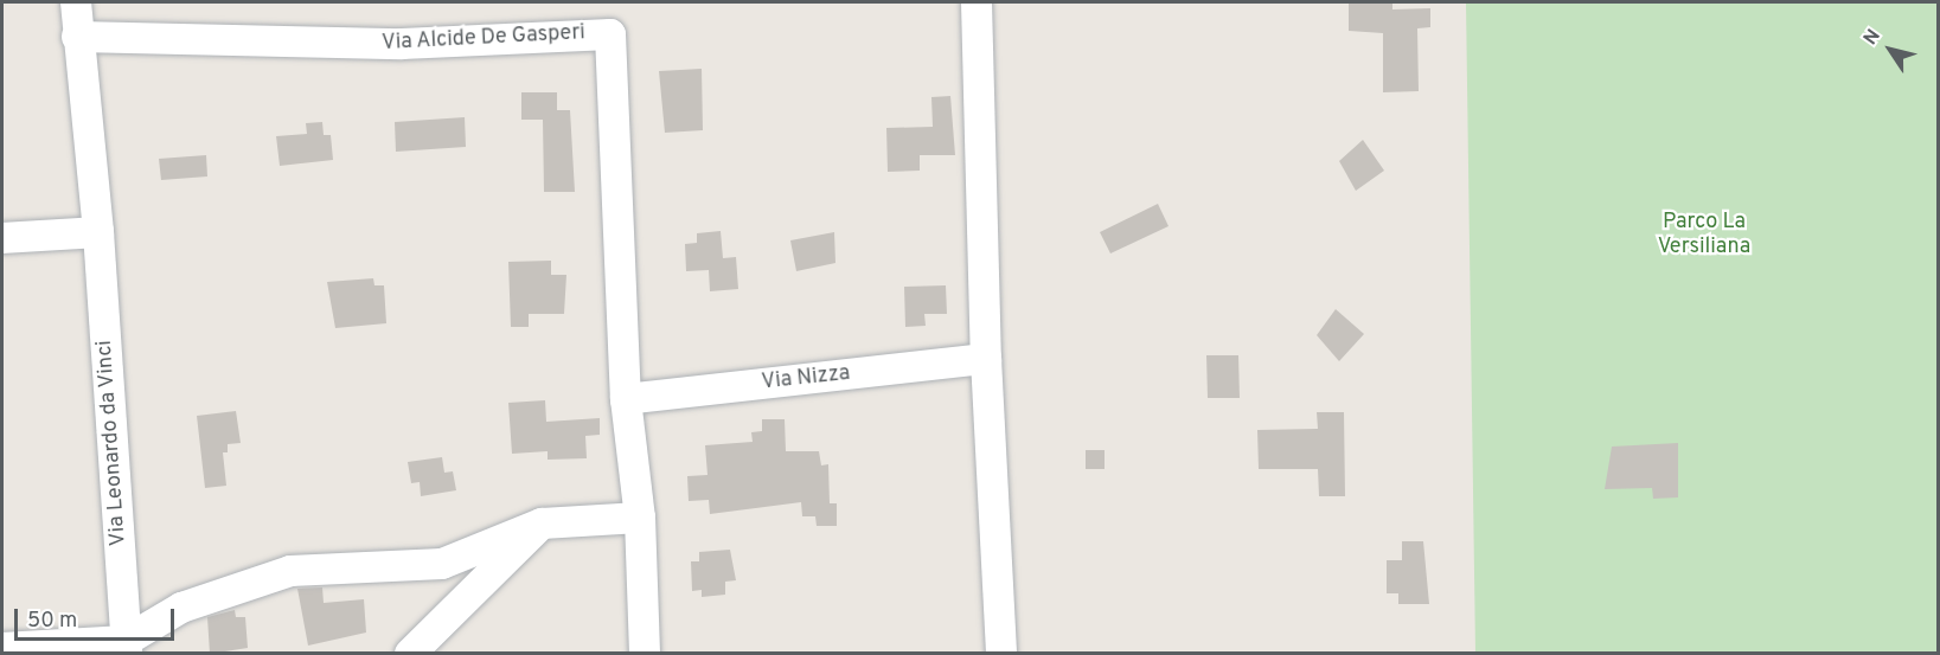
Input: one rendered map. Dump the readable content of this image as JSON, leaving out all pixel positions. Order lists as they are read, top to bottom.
{
  "streets": {
    "street": ["Via Alcide De Gasperi", "Via Nizza", "Via Leonardo da Vinci"]
  },
  "crossings": [
    ["Via Alcide De Gasperi", "Via Nizza"],
    ["Via Alcide De Gasperi", "Via Leonardo da Vinci"]
  ],
  "parks": ["Parco La Versiliana"],
  "scale_bar": "50 m",
  "north": "top left"
}
